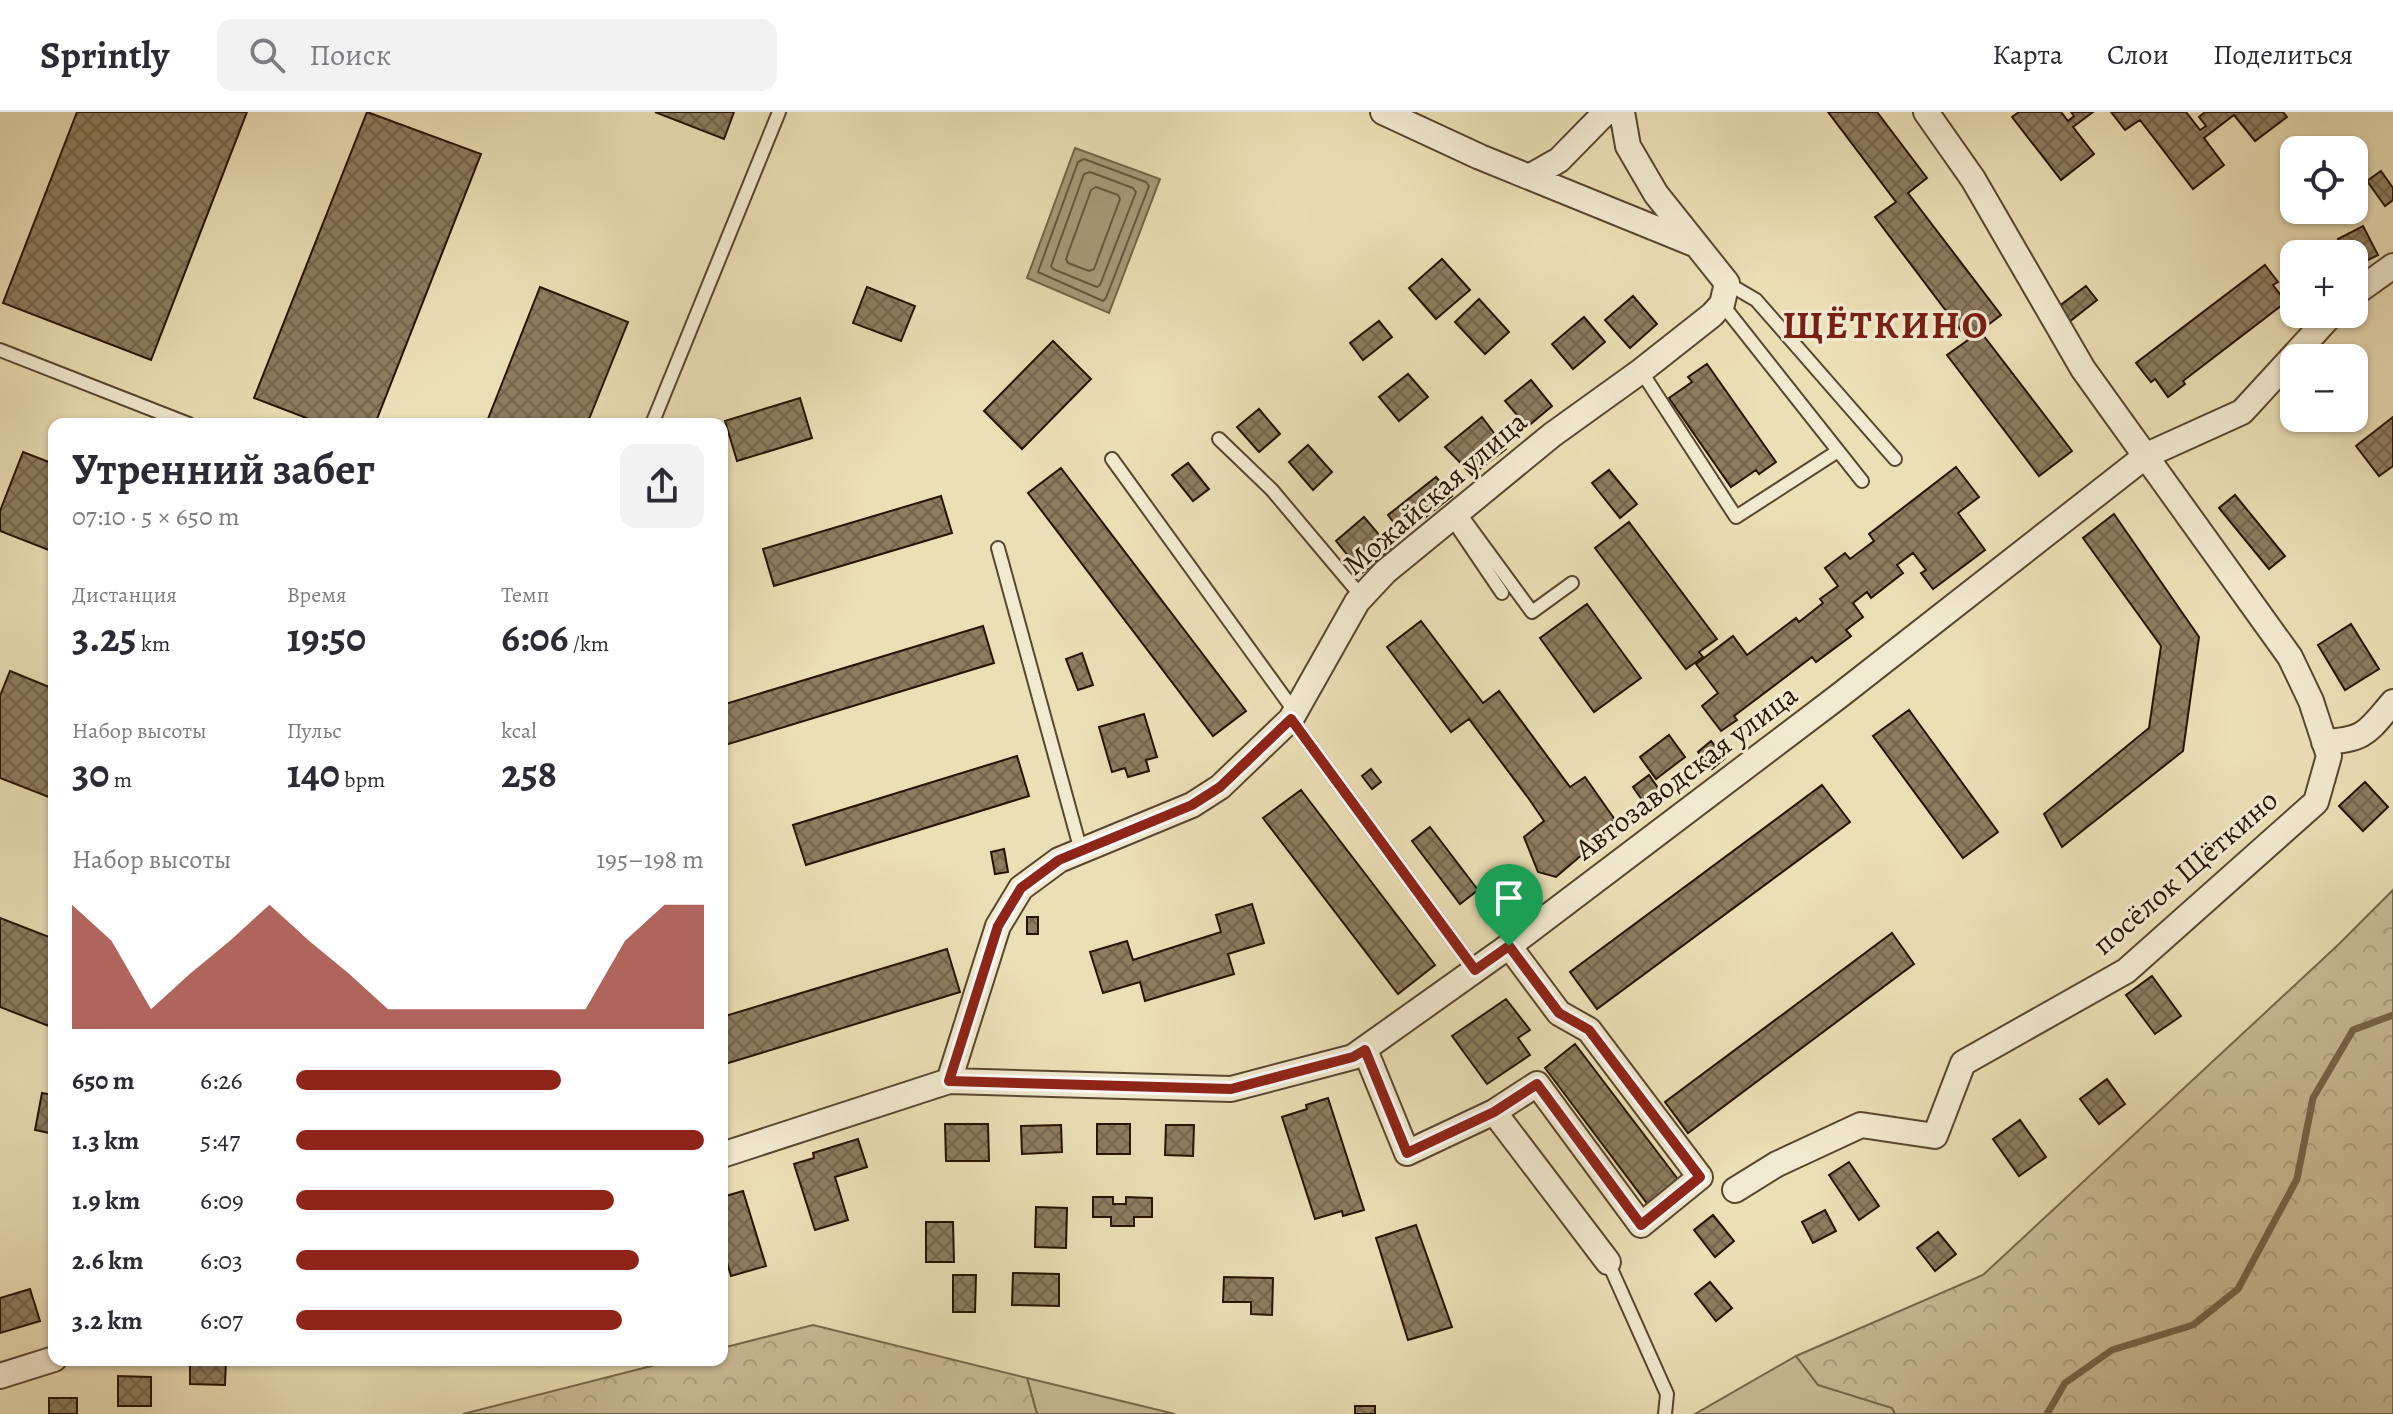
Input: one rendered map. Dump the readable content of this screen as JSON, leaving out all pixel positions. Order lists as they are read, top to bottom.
{
  "streets": {
    "street": ["Можайская улица", "Автозаводская улица", "посёлок Щёткино"]
  },
  "crossings": [
    ["Можайская улица", "Автозаводская улица"],
    ["Автозаводская улица", "посёлок Щёткино"]
  ],
  "districts": ["ЩЁТКИНО"],
  "page": {
    "header": "Sprintly",
    "search": "Поиск",
    "nav": ["Карта", "Слои", "Поделиться"],
    "map_buttons": ["+", "−"],
    "heading": ["Утренний забег", "07:10 · 5 × 650 m"],
    "stats": [
      ["Дистанция", "3.25 km"],
      ["Время", "19:50"],
      ["Темп", "6:06 /km"],
      ["Набор высоты", "30 m"],
      ["Пульс", "140 bpm"],
      ["kcal", "258"]
    ],
    "chart": ["Набор высоты", "195–198 m"],
    "list": [
      {
        "name": "650 m",
        "note": "6:26"
      },
      {
        "name": "1.3 km",
        "note": "5:47"
      },
      {
        "name": "1.9 km",
        "note": "6:09"
      },
      {
        "name": "2.6 km",
        "note": "6:03"
      },
      {
        "name": "3.2 km",
        "note": "6:07"
      }
    ]
  }
}
